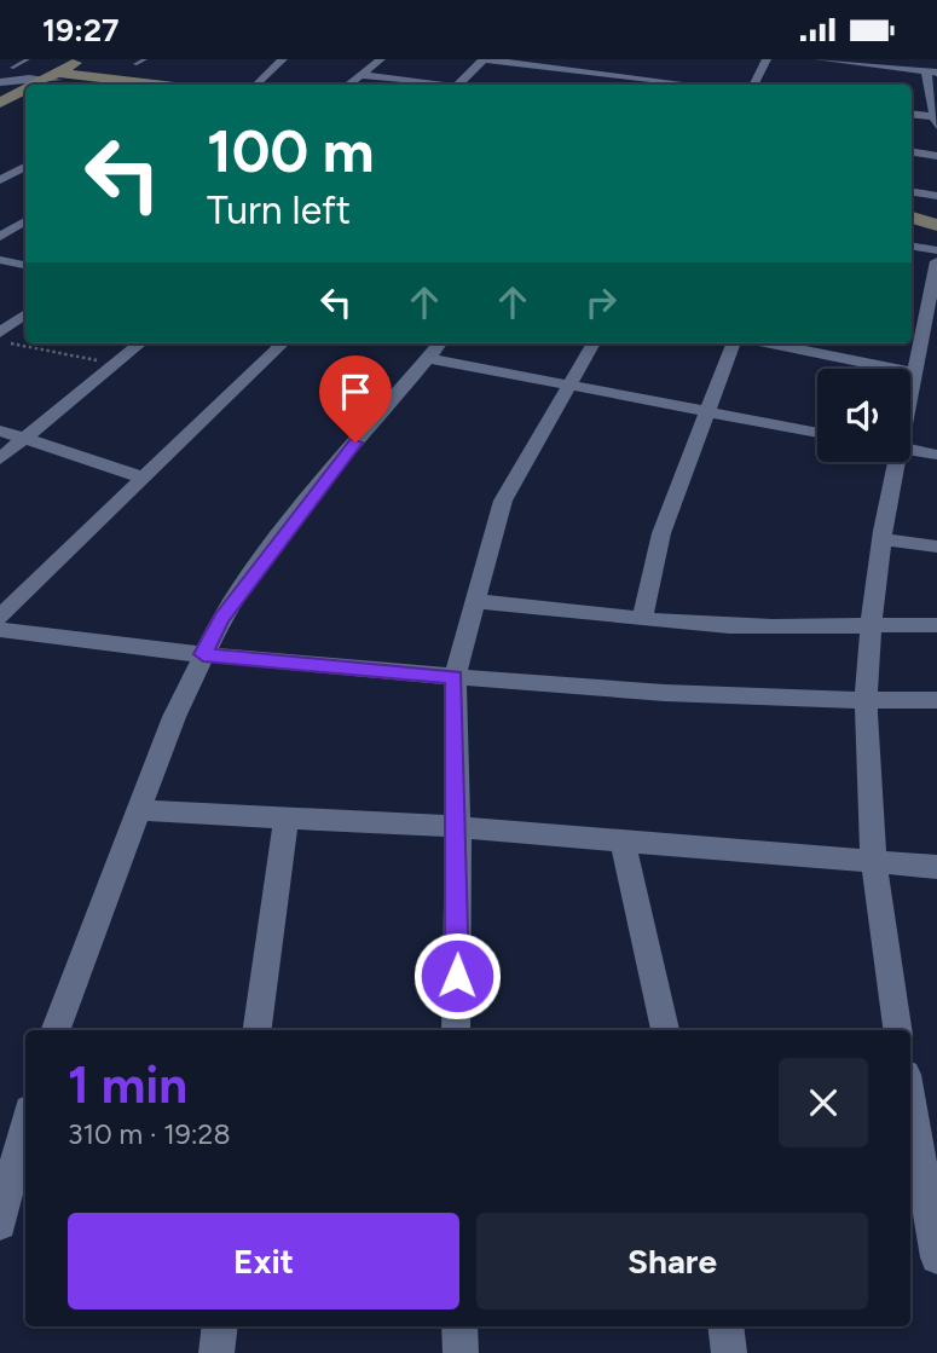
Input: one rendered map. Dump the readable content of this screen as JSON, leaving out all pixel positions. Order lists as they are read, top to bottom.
{
  "page": {
    "status": "19:27",
    "turn": ["100 m", "Turn left"],
    "heading": ["1 min", "310 m · 19:28"],
    "buttons": ["Exit", "Share"]
  }
}
